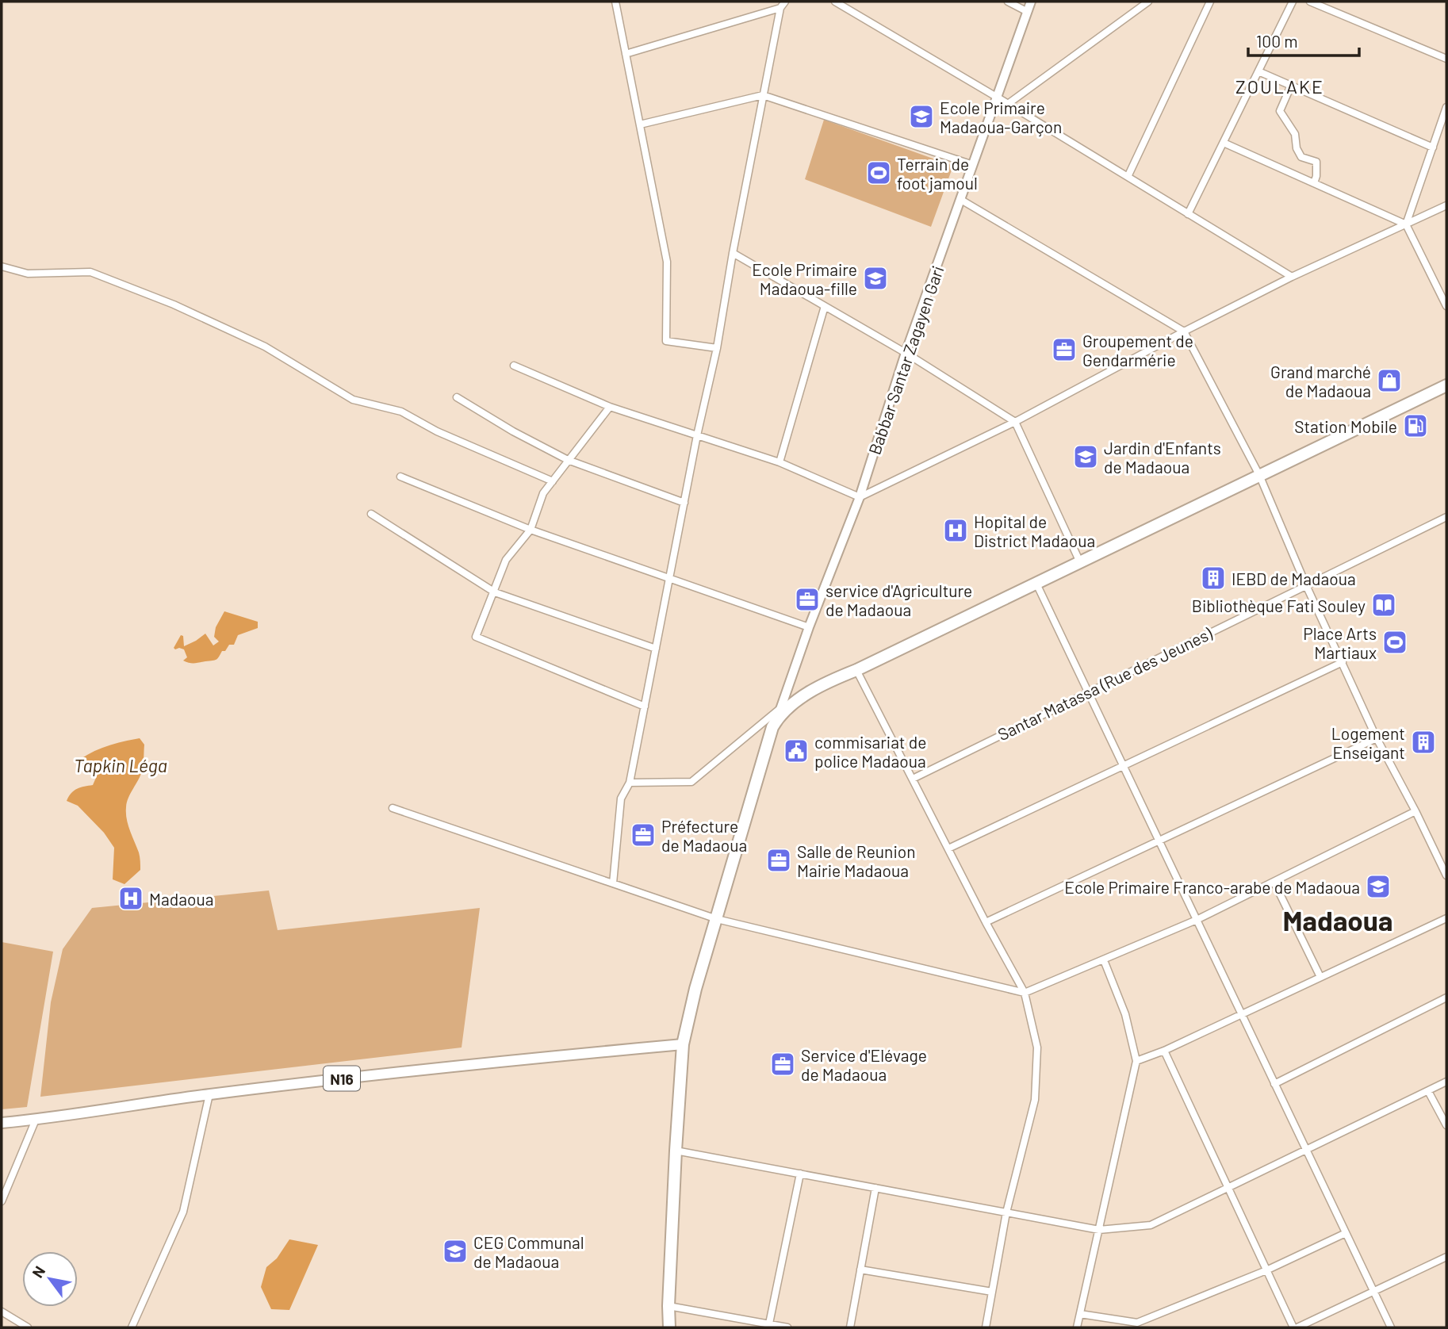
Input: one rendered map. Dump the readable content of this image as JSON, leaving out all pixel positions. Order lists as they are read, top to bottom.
{
  "streets": {
    "main road": ["N16"],
    "street": ["Babbar Santar Zagayen Gari", "Santar Matassa (Rue des Jeunes)"]
  },
  "districts": ["ZOULAKE", "Madaoua"],
  "water": ["Tapkin Léga"],
  "places": {
    "school or university": [
      "Ecole Primaire Madaoua-Garçon",
      "Ecole Primaire Madaoua-fille",
      "Jardin d'Enfants de Madaoua",
      "Ecole Primaire Franco-arabe de Madaoua",
      "CEG Communal de Madaoua"
    ],
    "sports": ["Terrain de foot jamoul", "Place Arts Martiaux"],
    "office": [
      "Groupement de Gendarmérie",
      "service d'Agriculture de Madaoua",
      "Préfecture de Madaoua",
      "Salle de Reunion Mairie Madaoua",
      "Service d'Elévage de Madaoua"
    ],
    "shop": ["Grand marché de Madaoua"],
    "fuel station": ["Station Mobile"],
    "hospital": ["Hopital de District Madaoua", "Madaoua"],
    "building": ["IEBD de Madaoua", "Logement Enseigant"],
    "library": ["Bibliothèque Fati Souley"],
    "public building": ["commisariat de police Madaoua"]
  },
  "scale_bar": "100 m",
  "north": "top left"
}
